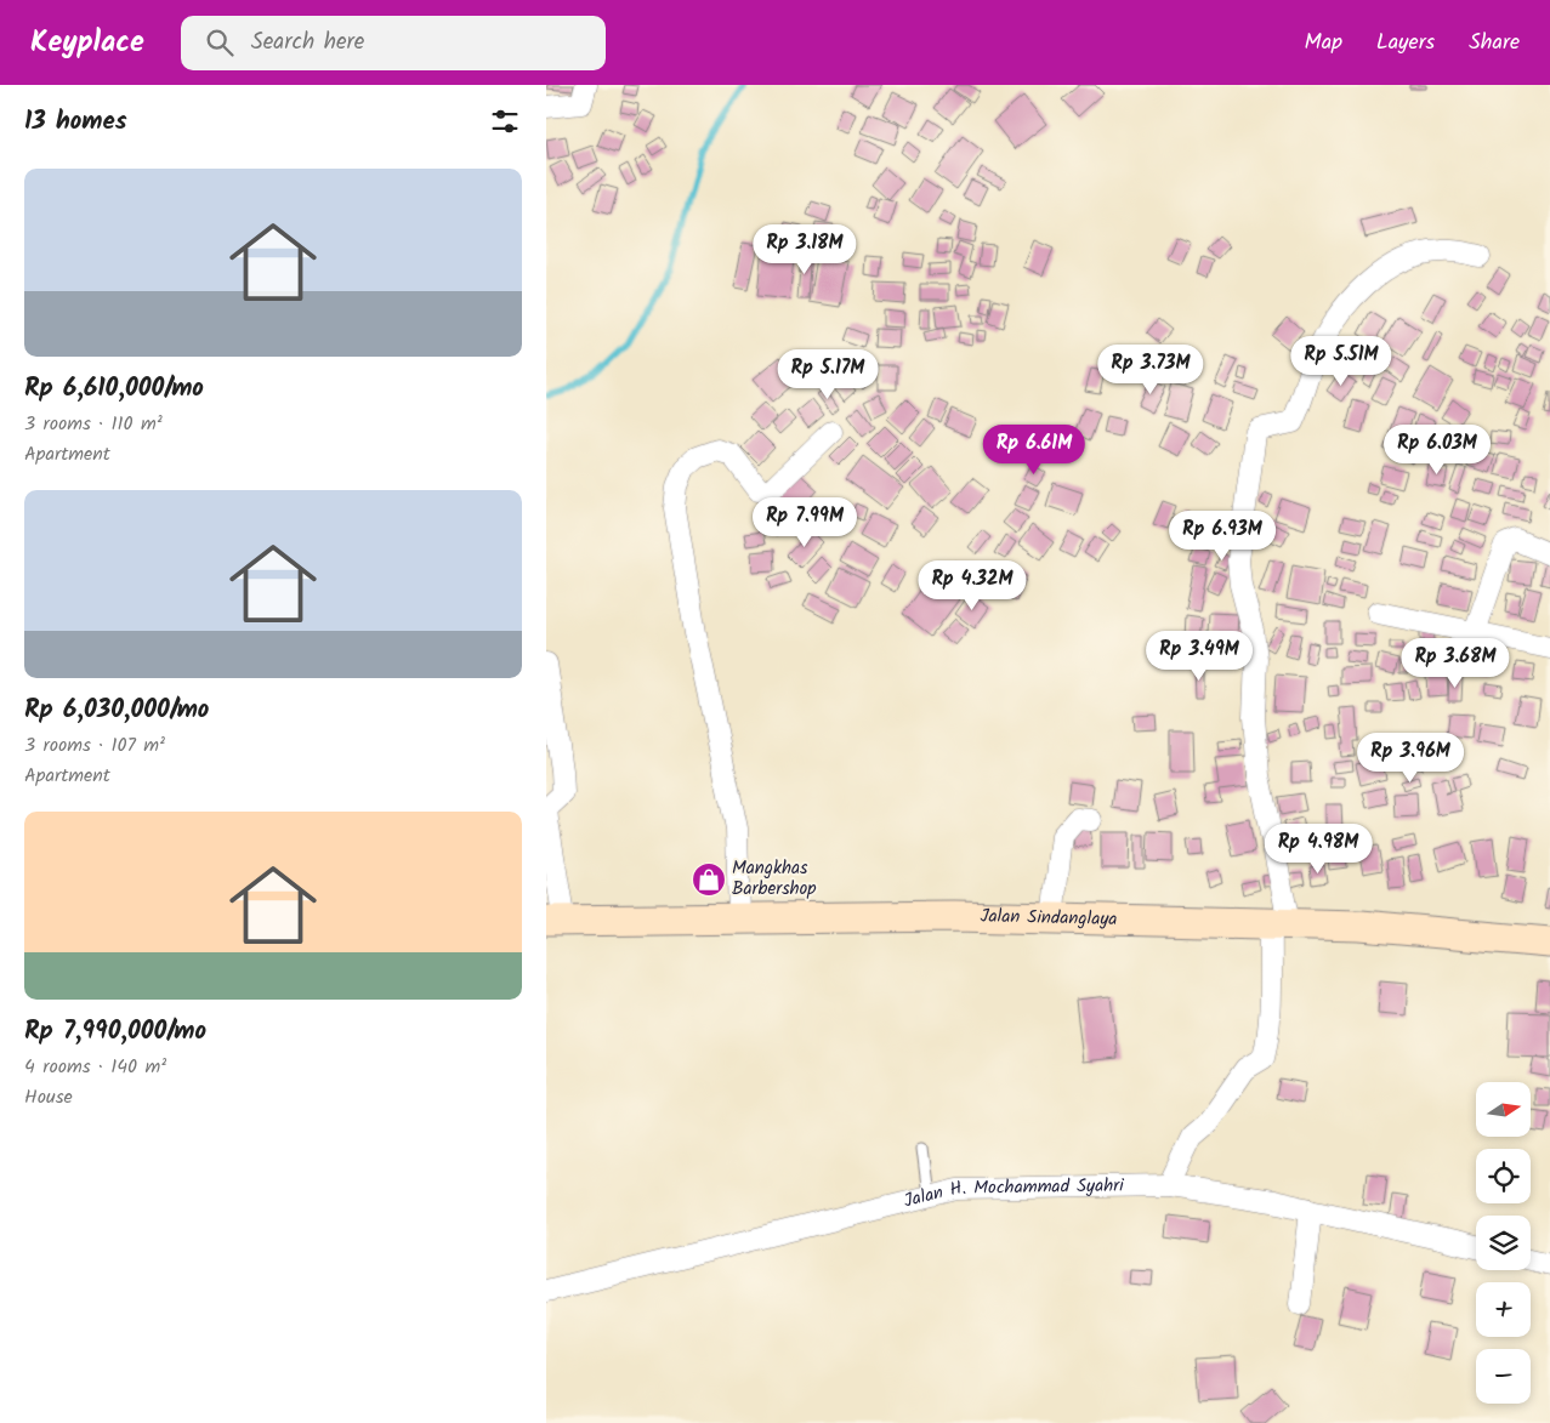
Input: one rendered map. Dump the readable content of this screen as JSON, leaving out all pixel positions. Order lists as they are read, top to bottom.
{
  "streets": {
    "street": ["Jalan Sindanglaya", "Jalan H. Mochammad Syahri"]
  },
  "places": {
    "shop": ["Mangkhas Barbershop"]
  },
  "north": "right",
  "page": {
    "header": "Keyplace",
    "search": "Search here",
    "nav": ["Map", "Layers", "Share"],
    "heading": "13 homes",
    "list": [
      {
        "name": "Rp 6,610,000/mo",
        "note": "3 rooms · 110 m² · Apartment"
      },
      {
        "name": "Rp 6,030,000/mo",
        "note": "3 rooms · 107 m² · Apartment"
      },
      {
        "name": "Rp 7,990,000/mo",
        "note": "4 rooms · 140 m² · House"
      }
    ],
    "price": [
      "Rp 3.18M",
      "Rp 5.51M",
      "Rp 3.73M",
      "Rp 5.17M",
      "Rp 6.61M",
      "Rp 6.03M",
      "Rp 7.99M",
      "Rp 6.93M",
      "Rp 4.32M",
      "Rp 3.49M",
      "Rp 3.68M",
      "Rp 3.96M",
      "Rp 4.98M"
    ],
    "map_buttons": ["+", "−"]
  }
}
